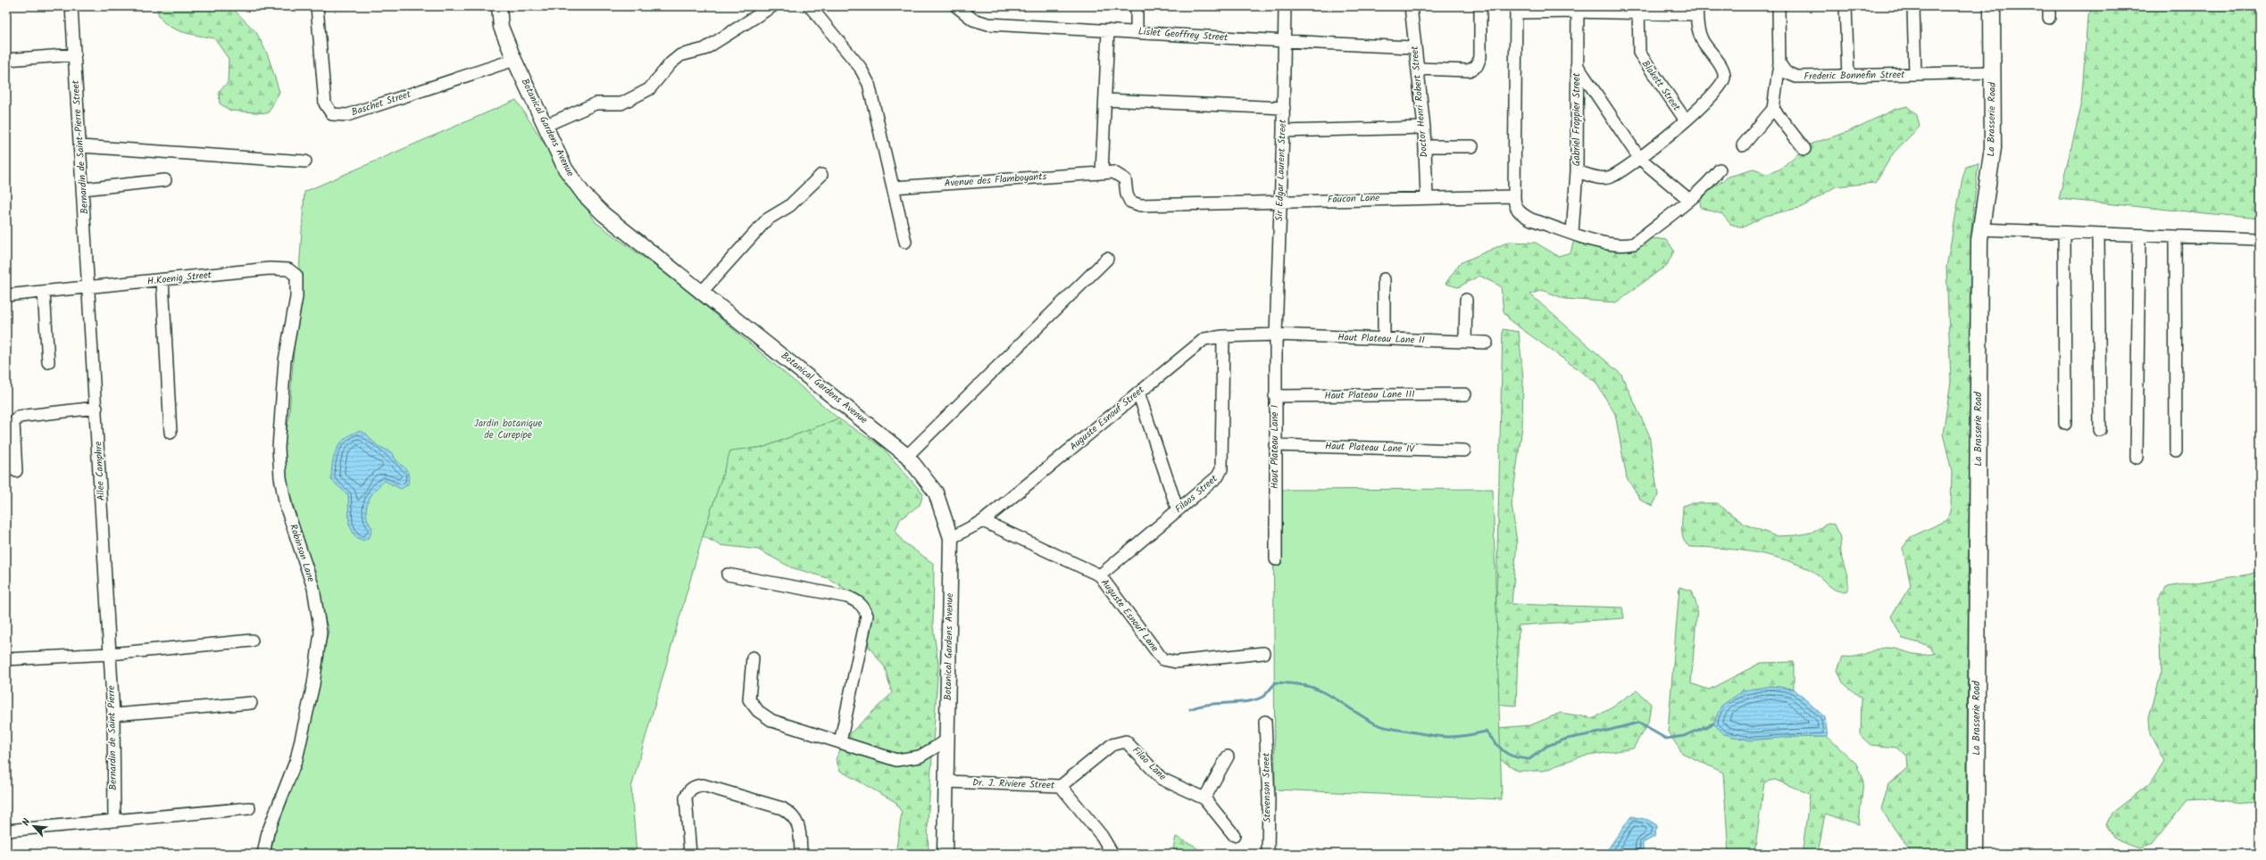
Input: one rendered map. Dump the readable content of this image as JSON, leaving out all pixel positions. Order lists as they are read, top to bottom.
{
  "streets": {
    "main road": ["La Brasserie Road"],
    "street": [
      "Lislet Geoffrey Street",
      "Frederic Bonnefin Street",
      "Blakett Street",
      "Doctor Henri Robert Street",
      "Baschet Street",
      "Gabriel Froppier Street",
      "Botanical Gardens Avenue",
      "Bernardin de Saint-Pierre Street",
      "Sir Edgar Laurent Street",
      "Avenue des Flamboyants",
      "Faucon Lane",
      "H.Koenig Street",
      "Haut Plateau Lane II",
      "Haut Plateau Lane III",
      "Auguste Esnouf Street",
      "Haut Plateau Lane I",
      "Haut Plateau Lane IV",
      "Allee Camphre",
      "Filaos Street",
      "Robinson Lane",
      "Auguste Esnouf Lane",
      "Bernardin de Saint Pierre",
      "Filao Lane",
      "Dr. J. Riviere Street",
      "Stevenson Street"
    ]
  },
  "crossings": [
    ["Lislet Geoffrey Street", "Doctor Henri Robert Street"],
    ["Lislet Geoffrey Street", "Sir Edgar Laurent Street"],
    ["Frederic Bonnefin Street", "La Brasserie Road"],
    ["Doctor Henri Robert Street", "Faucon Lane"],
    ["Baschet Street", "Botanical Gardens Avenue"],
    ["Botanical Gardens Avenue", "Auguste Esnouf Street"],
    ["Botanical Gardens Avenue", "Dr. J. Riviere Street"],
    ["Bernardin de Saint-Pierre Street", "H.Koenig Street"],
    ["Bernardin de Saint-Pierre Street", "Allee Camphre"],
    ["Sir Edgar Laurent Street", "Avenue des Flamboyants"],
    ["Sir Edgar Laurent Street", "Faucon Lane"],
    ["Sir Edgar Laurent Street", "Haut Plateau Lane II"],
    ["Sir Edgar Laurent Street", "Auguste Esnouf Street"],
    ["Sir Edgar Laurent Street", "Haut Plateau Lane I"],
    ["Avenue des Flamboyants", "Faucon Lane"],
    ["H.Koenig Street", "Allee Camphre"],
    ["H.Koenig Street", "Robinson Lane"],
    ["Haut Plateau Lane II", "Auguste Esnouf Street"],
    ["Haut Plateau Lane II", "Haut Plateau Lane I"],
    ["Haut Plateau Lane III", "Haut Plateau Lane I"],
    ["Auguste Esnouf Street", "Haut Plateau Lane I"],
    ["Auguste Esnouf Street", "Filaos Street"],
    ["Auguste Esnouf Street", "Auguste Esnouf Lane"],
    ["Haut Plateau Lane I", "Haut Plateau Lane IV"],
    ["Allee Camphre", "Bernardin de Saint Pierre"],
    ["Filaos Street", "Auguste Esnouf Lane"],
    ["Filao Lane", "Dr. J. Riviere Street"]
  ],
  "parks": ["Jardin botanique de Curepipe"],
  "north": "top left"
}
